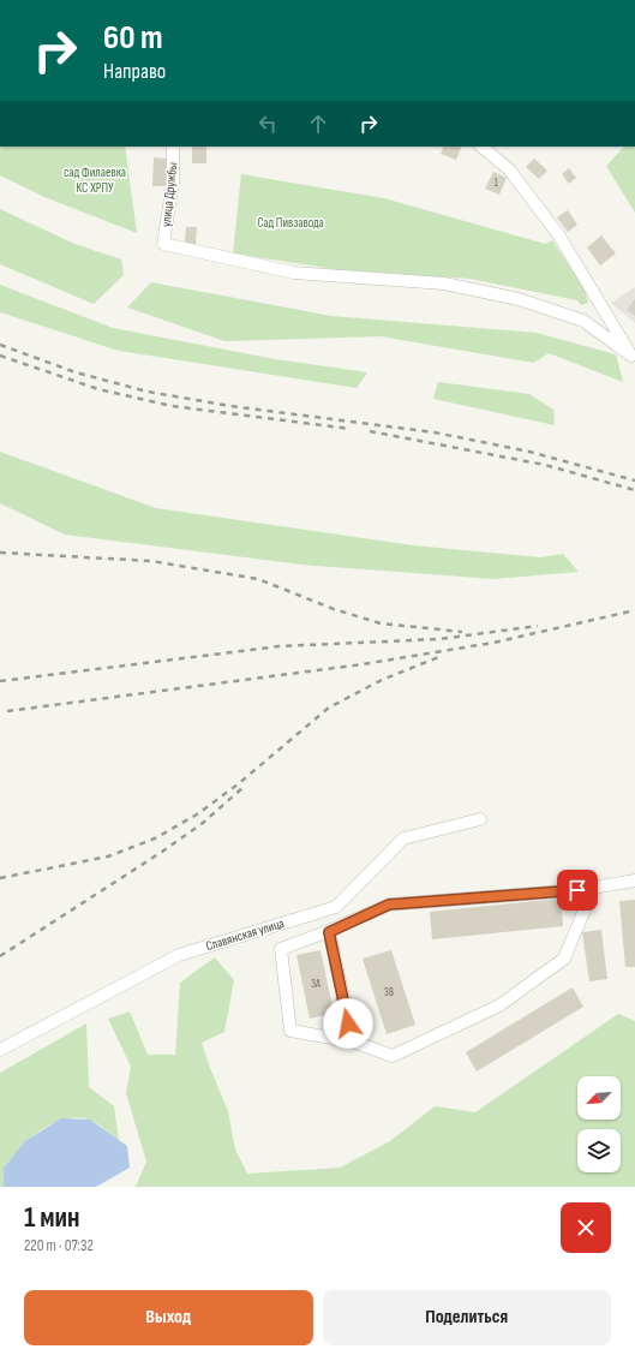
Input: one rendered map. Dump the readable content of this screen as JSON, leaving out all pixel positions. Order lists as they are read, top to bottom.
{
  "streets": {
    "street": ["улица Дружбы", "Славянская улица"]
  },
  "parks": ["сад Филаевка КС ХРПУ", "Сад Пивзавода"],
  "house_numbers": ["1", "3А", "3В"],
  "north": "bottom left",
  "page": {
    "turn": ["60 m", "Направо"],
    "heading": ["1 мин", "220 m · 07:32"],
    "buttons": ["Выход", "Поделиться"]
  }
}
